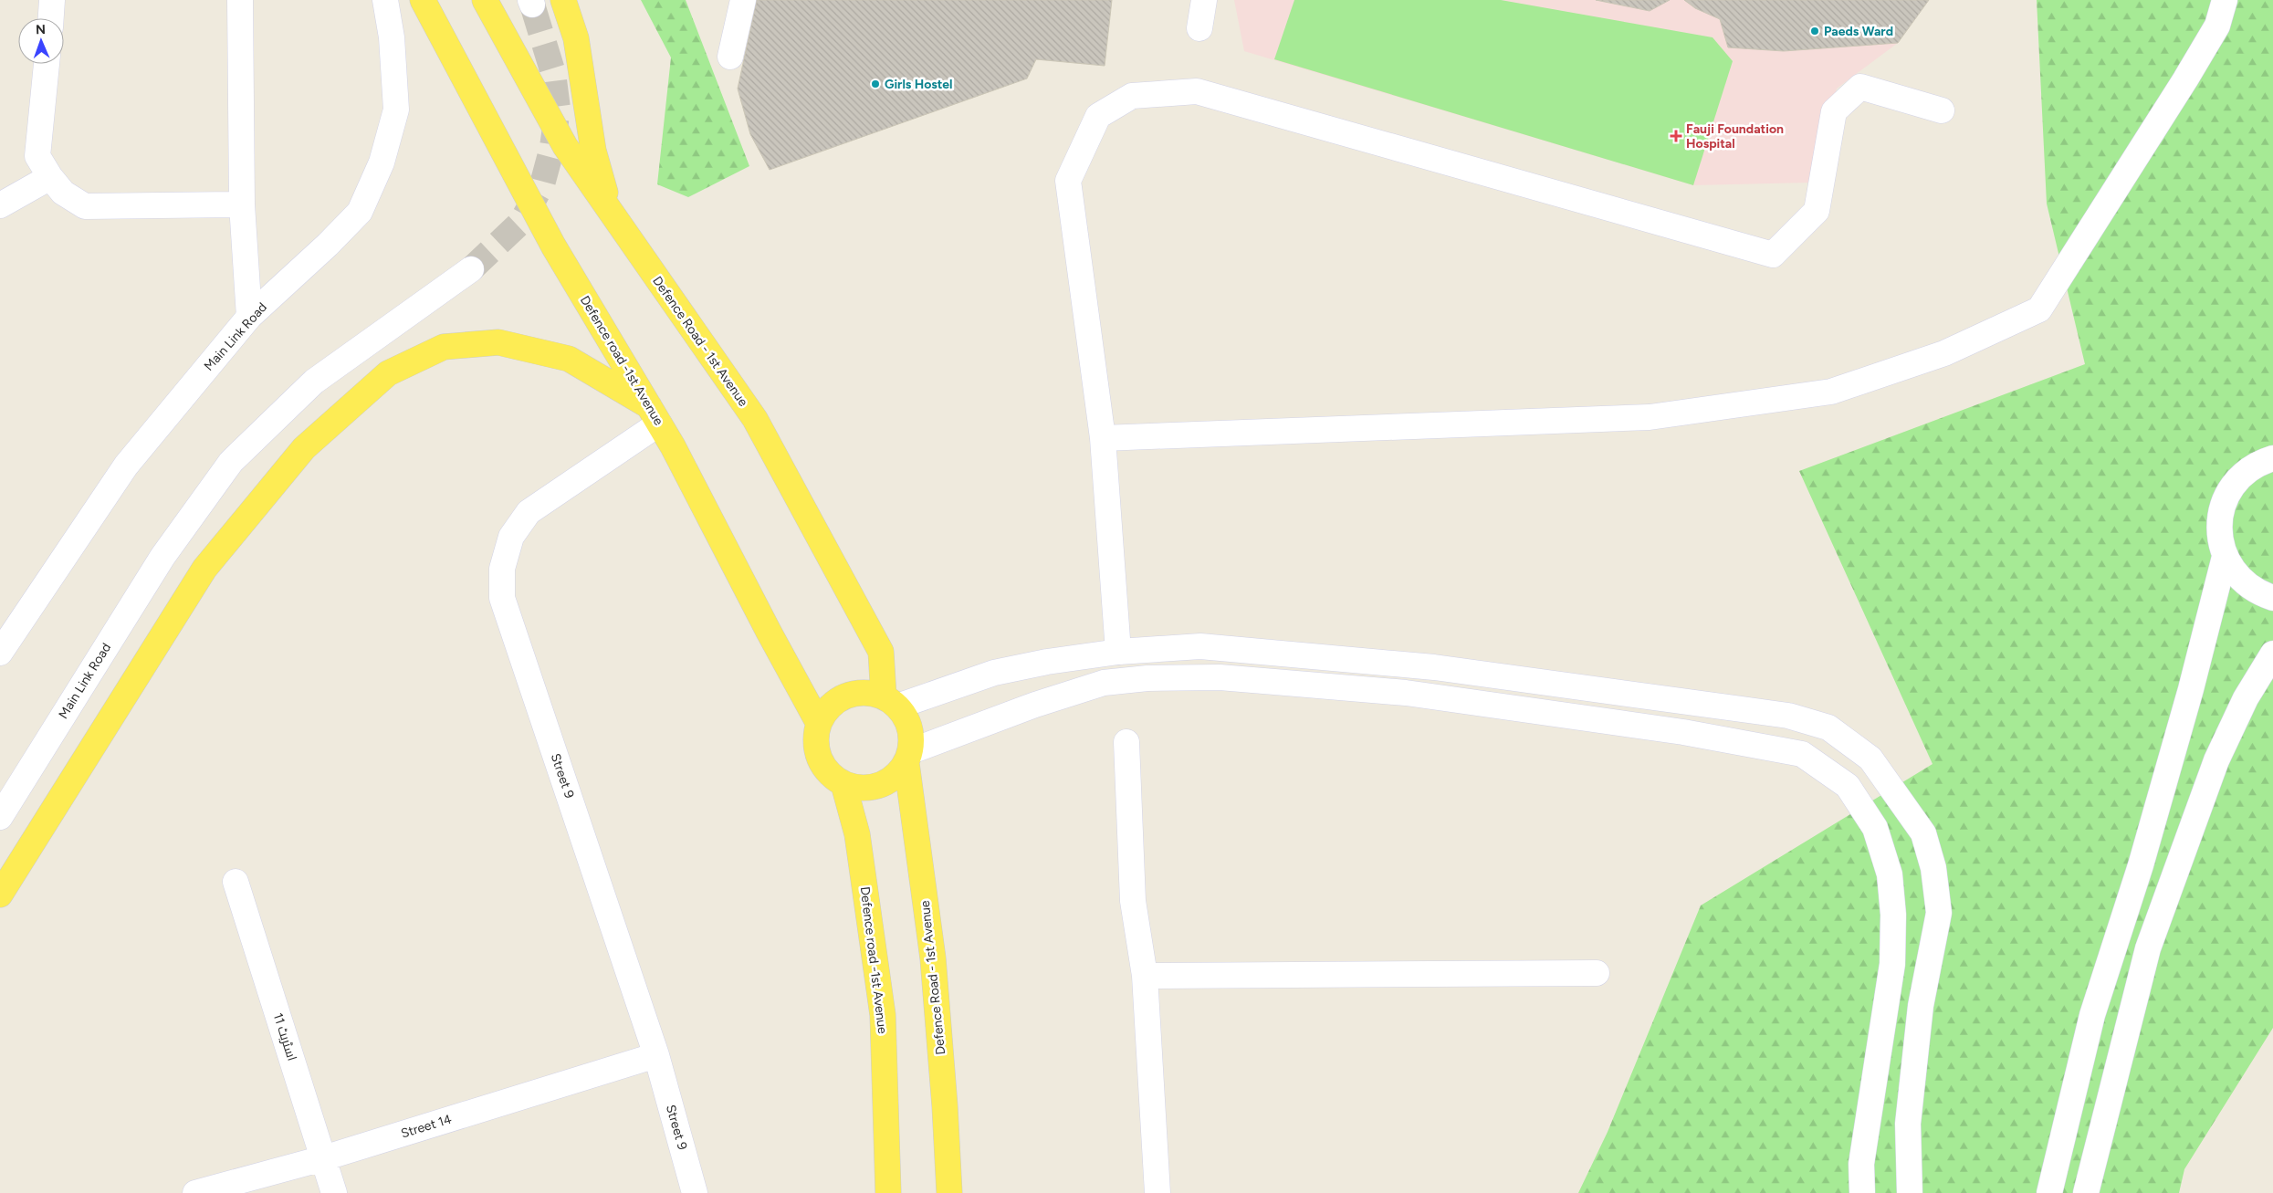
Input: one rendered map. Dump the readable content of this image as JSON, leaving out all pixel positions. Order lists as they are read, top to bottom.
{
  "streets": {
    "main road": ["Defence Road - 1st Avenue", "Defence road -1st Avenue"],
    "street": [
      "Main Link Road",
      "Street 9",
      "اسٹریٹ 11",
      "Street 14"
    ]
  },
  "crossings": [
    ["Defence Road - 1st Avenue", "Defence road -1st Avenue"],
    ["Defence road -1st Avenue", "Street 9"],
    ["Street 9", "Street 14"],
    ["اسٹریٹ 11", "Street 14"]
  ],
  "places": {
    "other": ["Paeds Ward", "Girls Hostel"],
    "health": ["Fauji Foundation Hospital"]
  },
  "north": "top"
}
